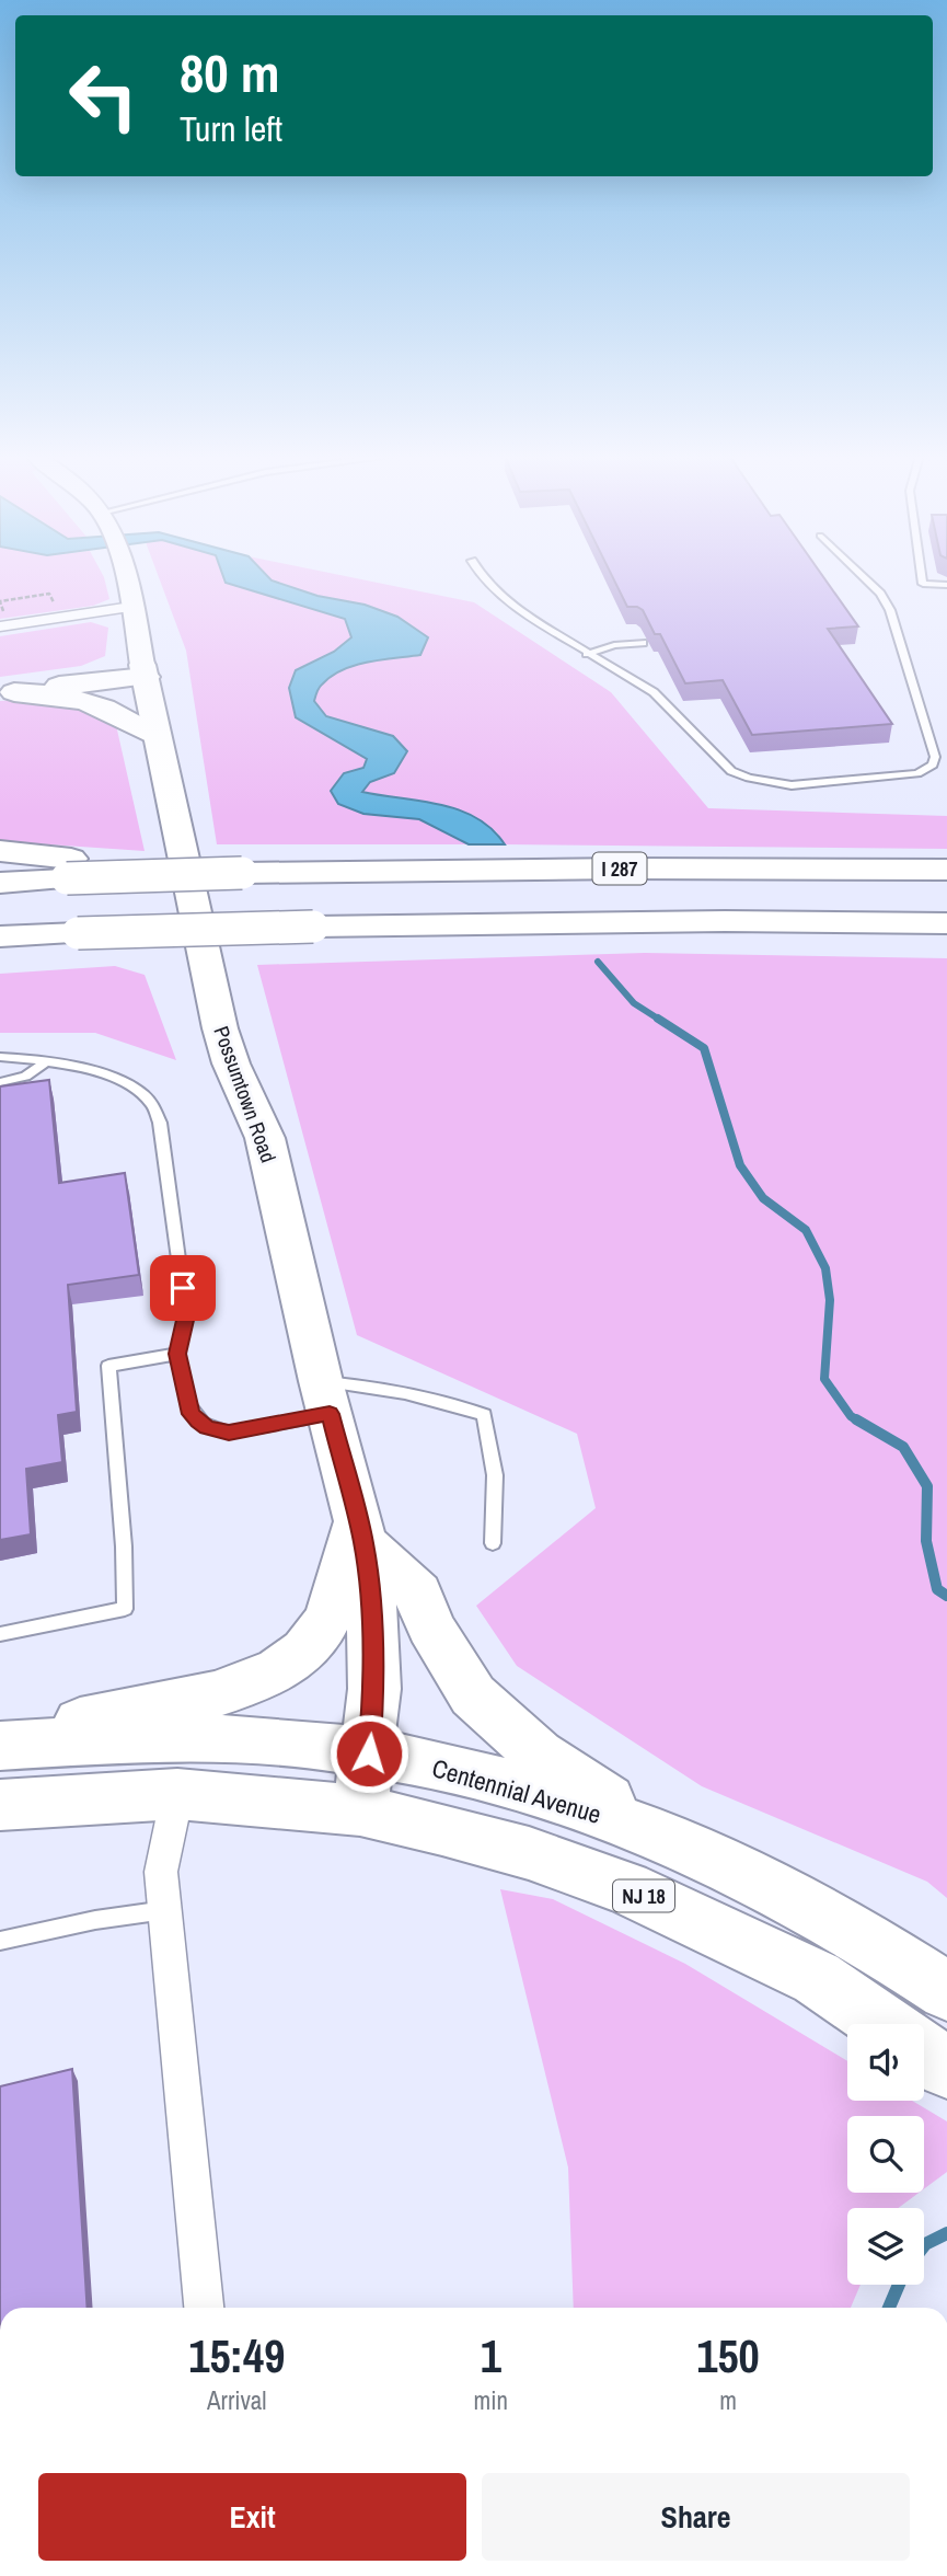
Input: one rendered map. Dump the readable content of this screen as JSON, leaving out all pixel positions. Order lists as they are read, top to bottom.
{
  "streets": {
    "highway": [
      "I 287",
      "Possumtown Road",
      "Centennial Avenue",
      "NJ 18"
    ]
  },
  "crossings": [
    ["Possumtown Road", "Centennial Avenue"],
    ["Possumtown Road", "NJ 18"]
  ],
  "page": {
    "turn": ["80 m", "Turn left"],
    "eta": [
      "15:49",
      "Arrival",
      "1",
      "min",
      "150",
      "m"
    ],
    "buttons": ["Exit", "Share"]
  }
}
